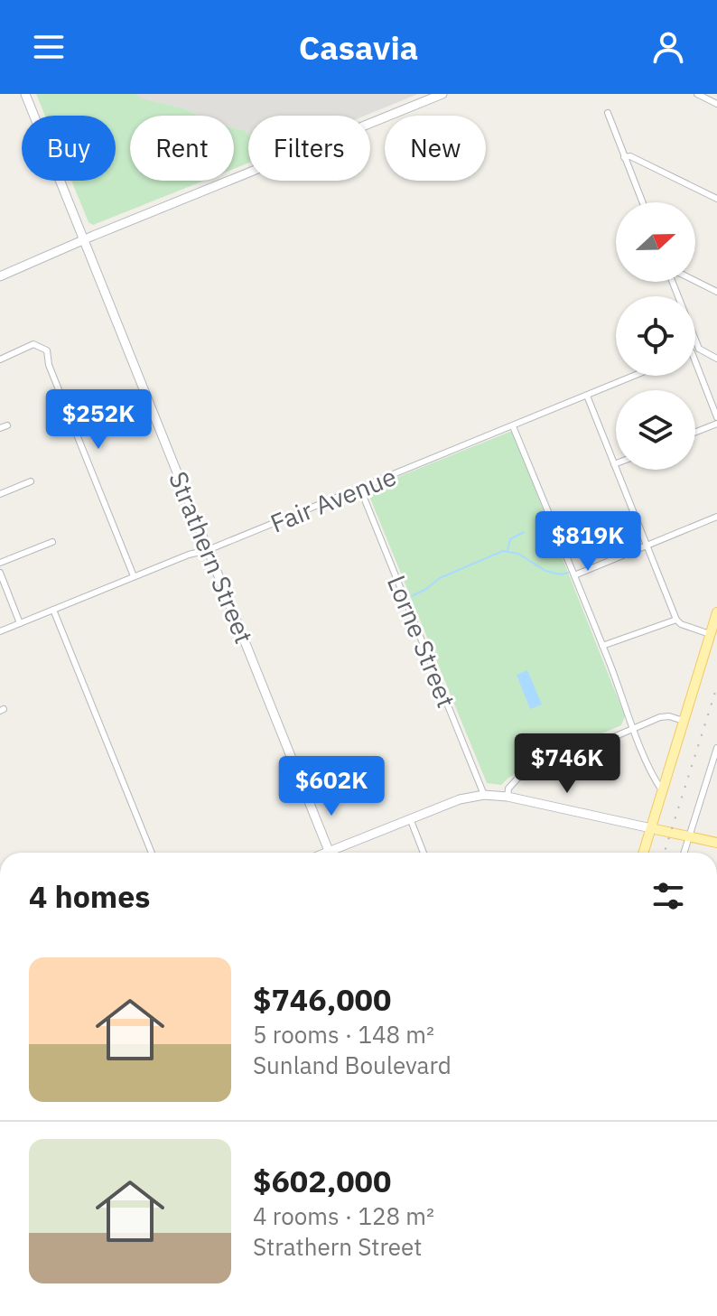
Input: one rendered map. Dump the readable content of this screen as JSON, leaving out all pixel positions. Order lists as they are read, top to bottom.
{
  "streets": {
    "main road": ["Strathern Street"],
    "street": ["Fair Avenue", "Lorne Street"]
  },
  "crossings": [
    ["Fair Avenue", "Strathern Street"],
    ["Fair Avenue", "Lorne Street"]
  ],
  "north": "right",
  "page": {
    "header": "Casavia",
    "chip": [
      "Buy",
      "Rent",
      "Filters",
      "New"
    ],
    "price": [
      "$252K",
      "$819K",
      "$746K",
      "$602K"
    ],
    "heading": "4 homes",
    "list": [
      {
        "name": "$746,000",
        "note": "5 rooms · 148 m² · Sunland Boulevard"
      },
      {
        "name": "$602,000",
        "note": "4 rooms · 128 m² · Strathern Street"
      }
    ]
  }
}
